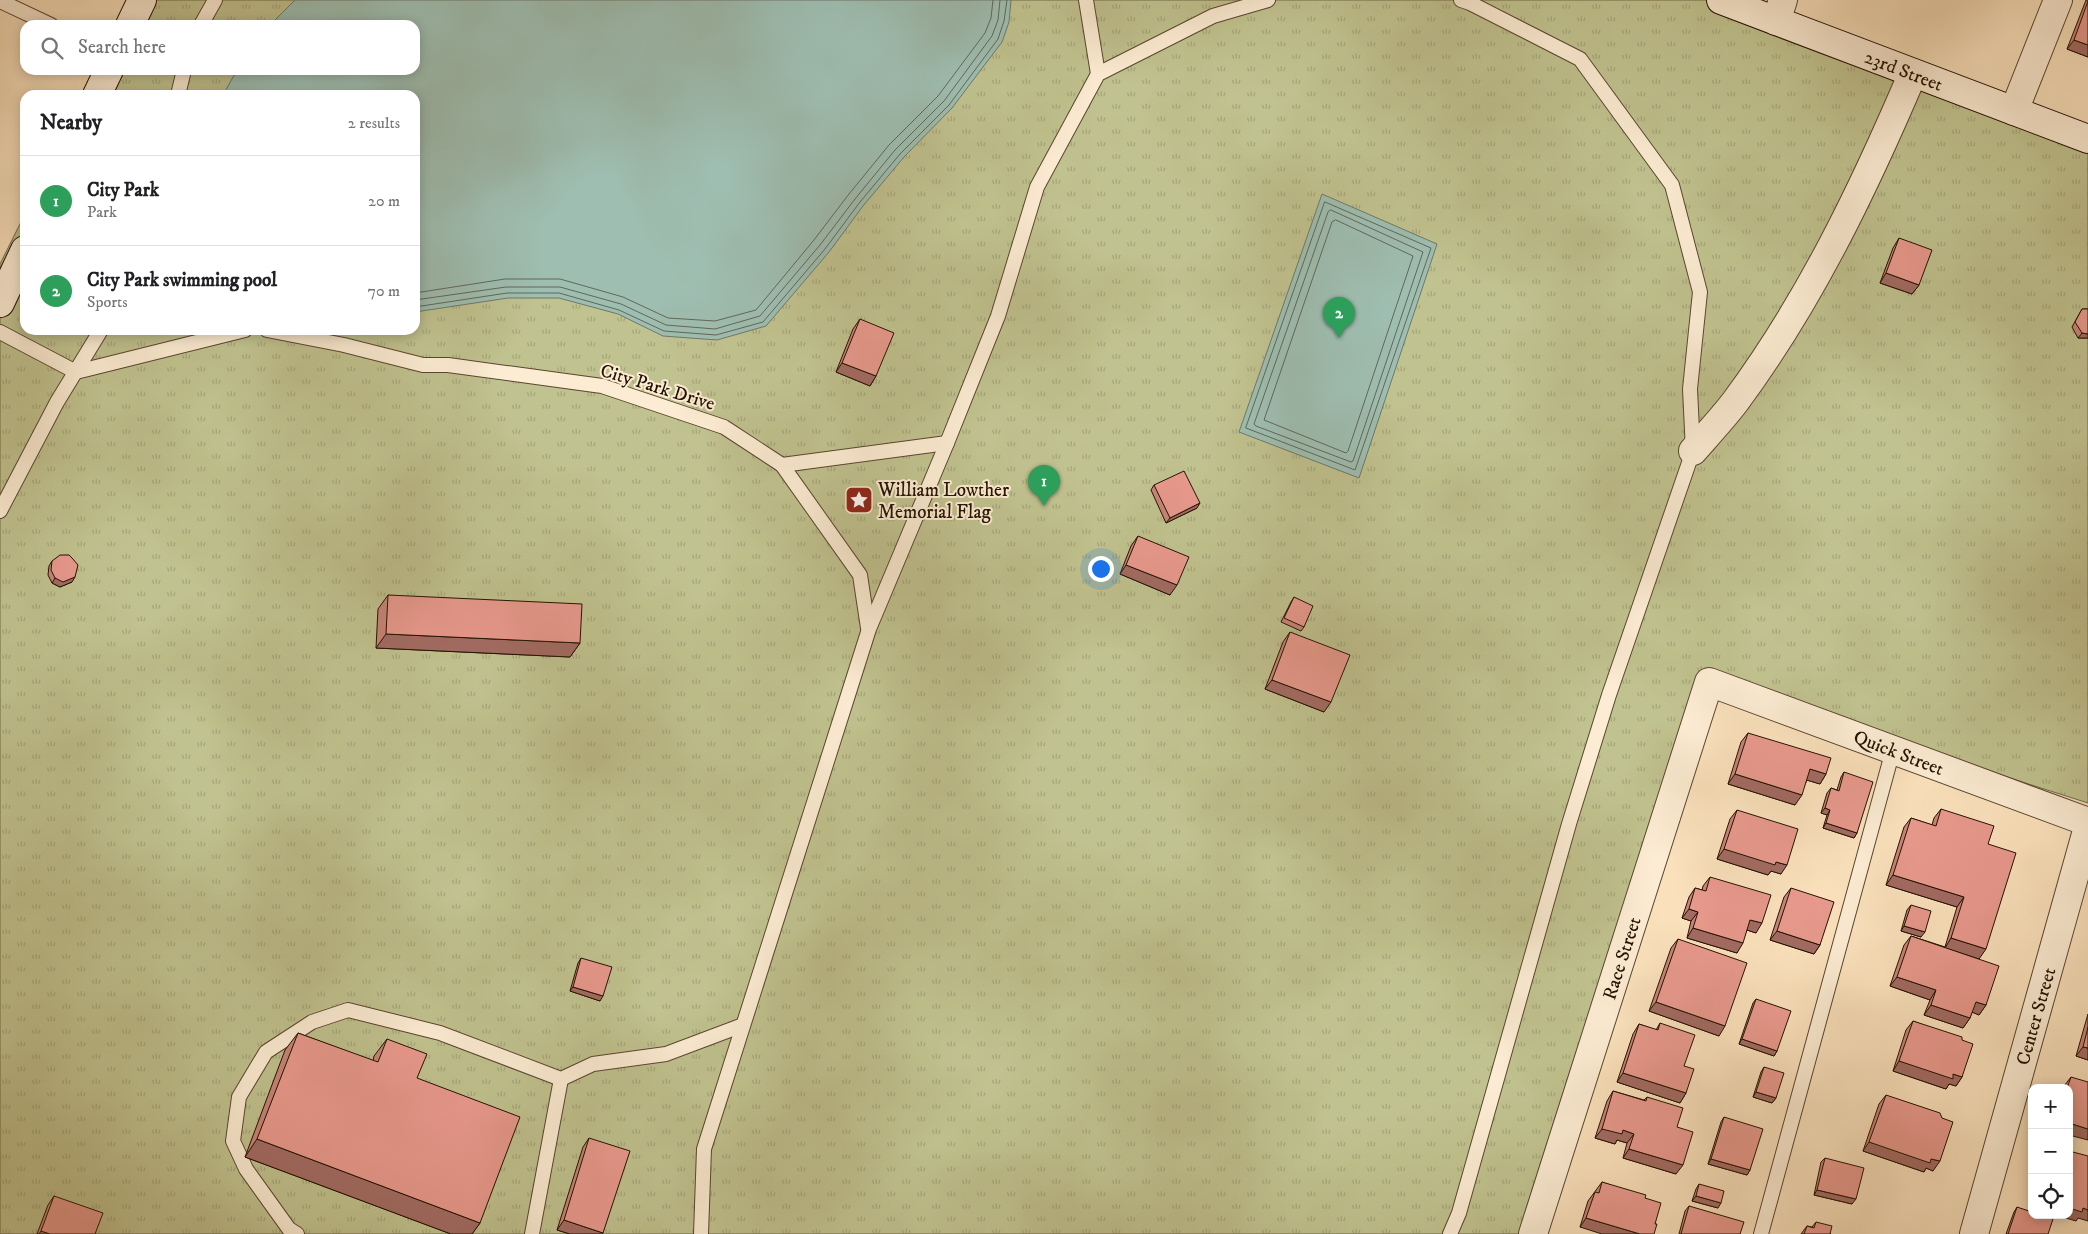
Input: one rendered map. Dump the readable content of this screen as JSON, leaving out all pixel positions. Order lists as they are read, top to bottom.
{
  "streets": {
    "street": [
      "23rd Street",
      "Quick Street",
      "Race Street",
      "Center Street"
    ],
    "lane": ["City Park Drive"]
  },
  "crossings": [
    ["Quick Street", "Race Street"]
  ],
  "places": {
    "place": ["William Lowther Memorial Flag"]
  },
  "page": {
    "search": "Search here",
    "heading": ["Nearby", "2 results"],
    "list": [
      {
        "mark": "1",
        "name": "City Park",
        "note": "Park",
        "value": "20 m"
      },
      {
        "mark": "2",
        "name": "City Park swimming pool",
        "note": "Sports",
        "value": "70 m"
      }
    ],
    "pins": ["2", "1"],
    "map_buttons": ["+", "−"]
  }
}
